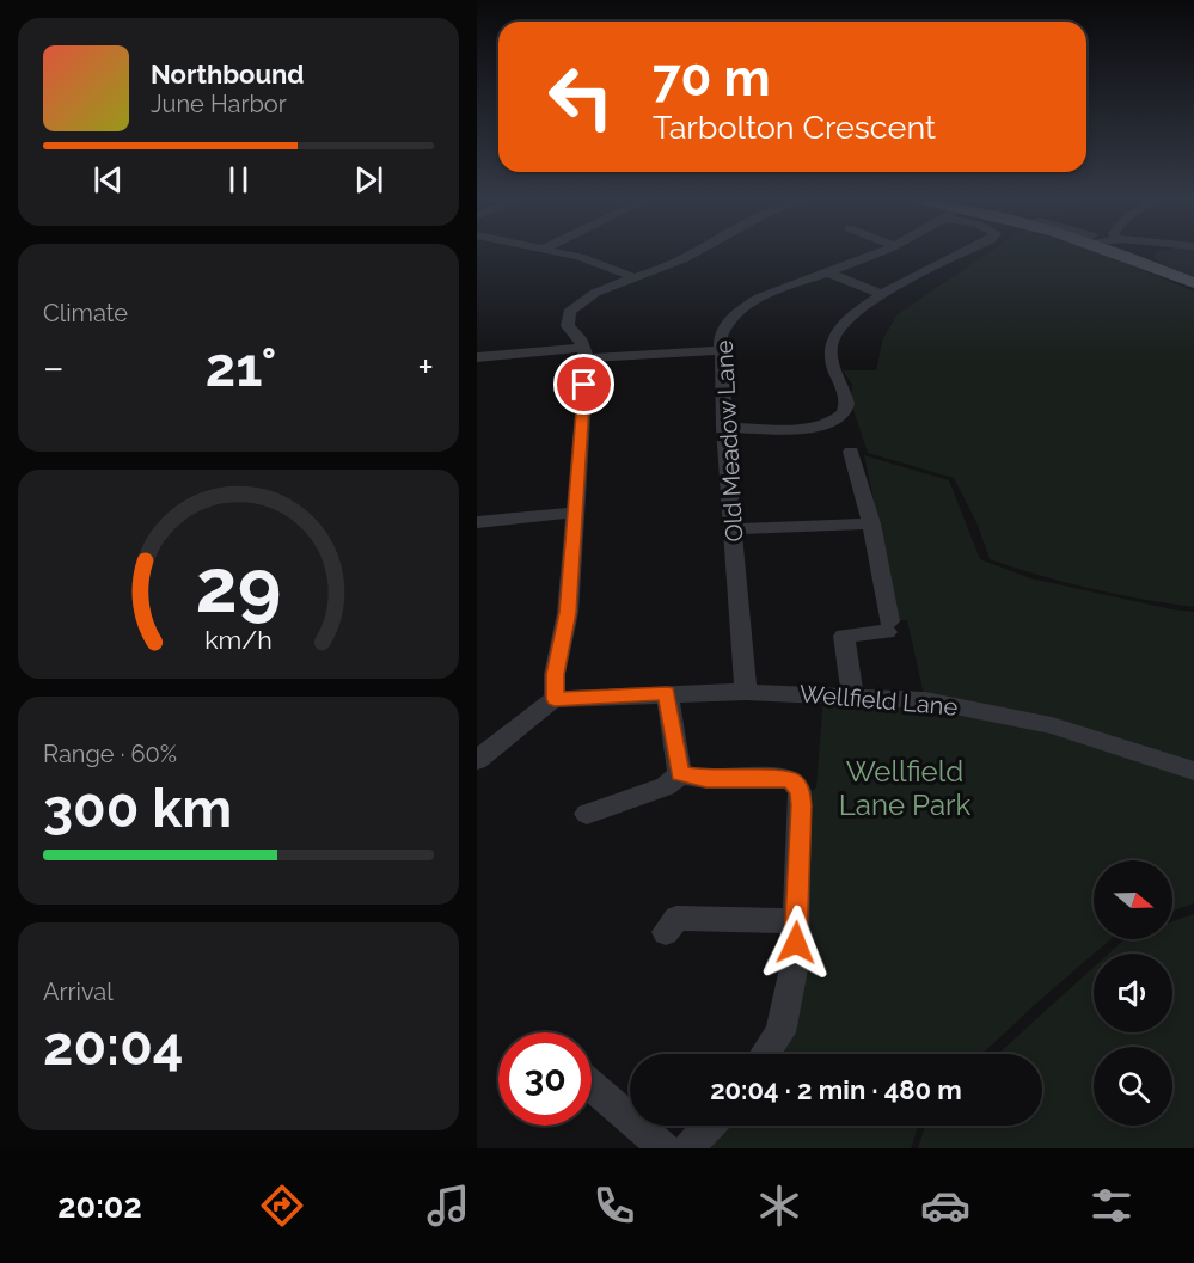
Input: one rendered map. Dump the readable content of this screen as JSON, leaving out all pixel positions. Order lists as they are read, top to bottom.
{
  "streets": {
    "street": ["Old Meadow Lane", "Wellfield Lane"]
  },
  "crossings": [
    ["Old Meadow Lane", "Wellfield Lane"]
  ],
  "parks": ["Wellfield Lane Park"],
  "north": "right",
  "page": {
    "turn": ["70 m", "Tarbolton Crescent"],
    "song": ["Northbound", "June Harbor"],
    "tile": [
      "Climate",
      ["Range · 60%", "300 km"],
      ["Arrival", "20:04"]
    ],
    "heat": ["−", "21°", "+"],
    "limit": "30",
    "trip": "20:04 · 2 min · 480 m",
    "tabs": "20:02",
    "gauge": ["29", "km/h"]
  }
}
